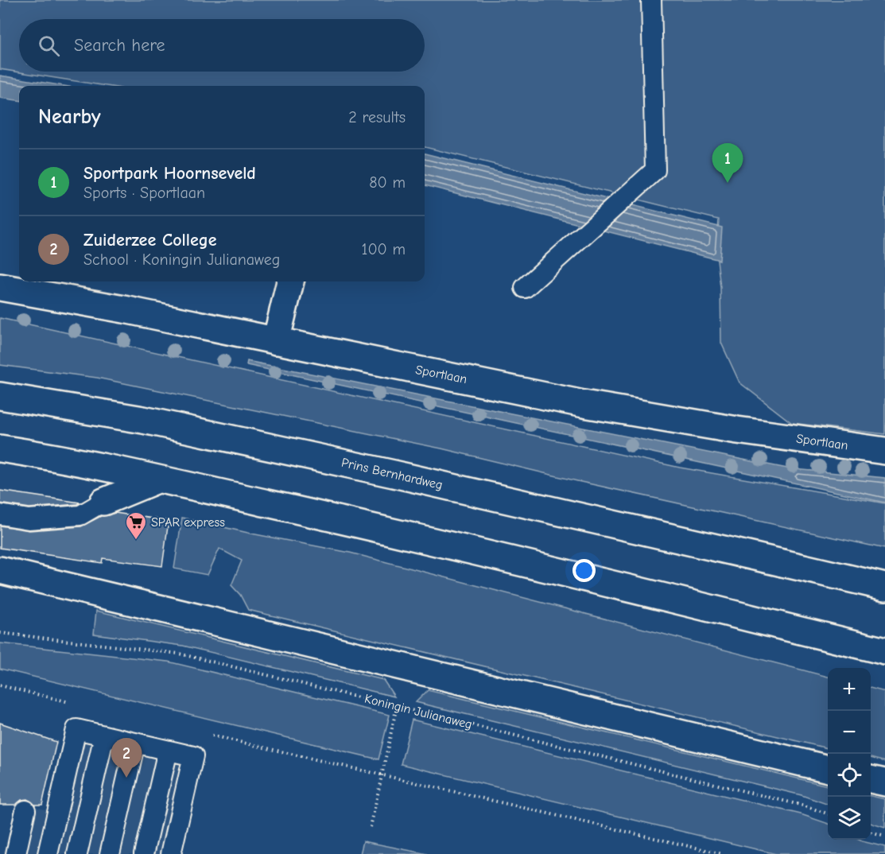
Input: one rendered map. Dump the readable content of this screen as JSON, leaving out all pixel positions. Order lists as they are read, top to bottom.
{
  "streets": {
    "main road": ["Sportlaan", "Prins Bernhardweg"],
    "path": ["Koningin Julianaweg"]
  },
  "places": {
    "supermarket": ["SPAR express"]
  },
  "page": {
    "search": "Search here",
    "heading": ["Nearby", "2 results"],
    "pins": ["1", "2"],
    "list": [
      {
        "mark": "1",
        "name": "Sportpark Hoornseveld",
        "note": "Sports · Sportlaan",
        "value": "80 m"
      },
      {
        "mark": "2",
        "name": "Zuiderzee College",
        "note": "School · Koningin Julianaweg",
        "value": "100 m"
      }
    ],
    "map_buttons": ["+", "−"]
  }
}
